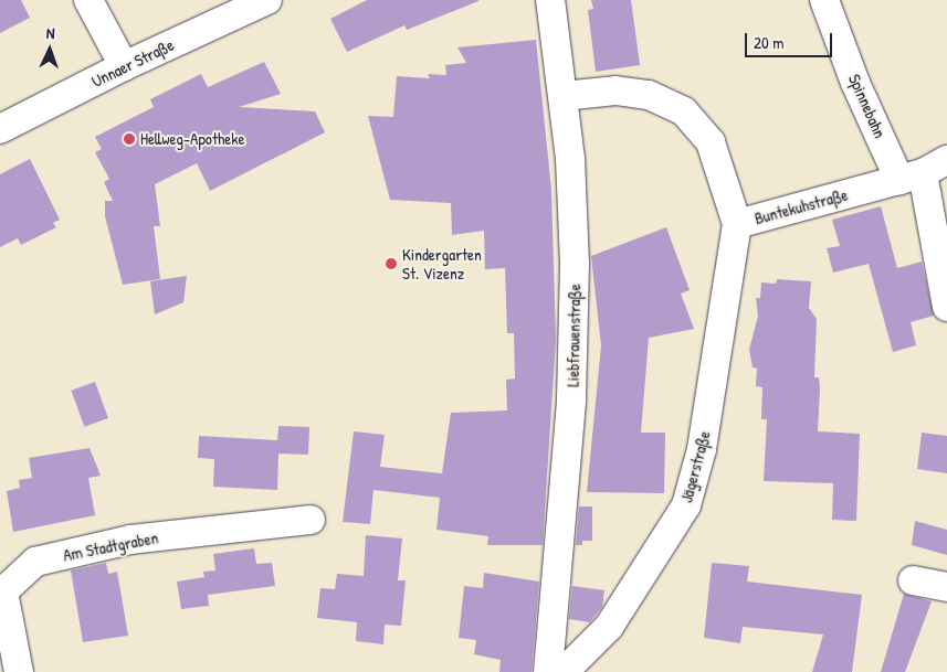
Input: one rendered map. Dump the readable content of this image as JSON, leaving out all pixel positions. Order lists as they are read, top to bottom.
{
  "streets": {
    "street": [
      "Unnaer Straße",
      "Spinnebahn",
      "Buntekuhstraße",
      "Liebfrauenstraße",
      "Jägerstraße",
      "Am Stadtgraben"
    ]
  },
  "crossings": [
    ["Spinnebahn", "Buntekuhstraße"],
    ["Buntekuhstraße", "Liebfrauenstraße"],
    ["Buntekuhstraße", "Jägerstraße"]
  ],
  "places": ["Hellweg-Apotheke", "Kindergarten St. Vizenz"],
  "scale_bar": "20 m",
  "north": "top"
}
